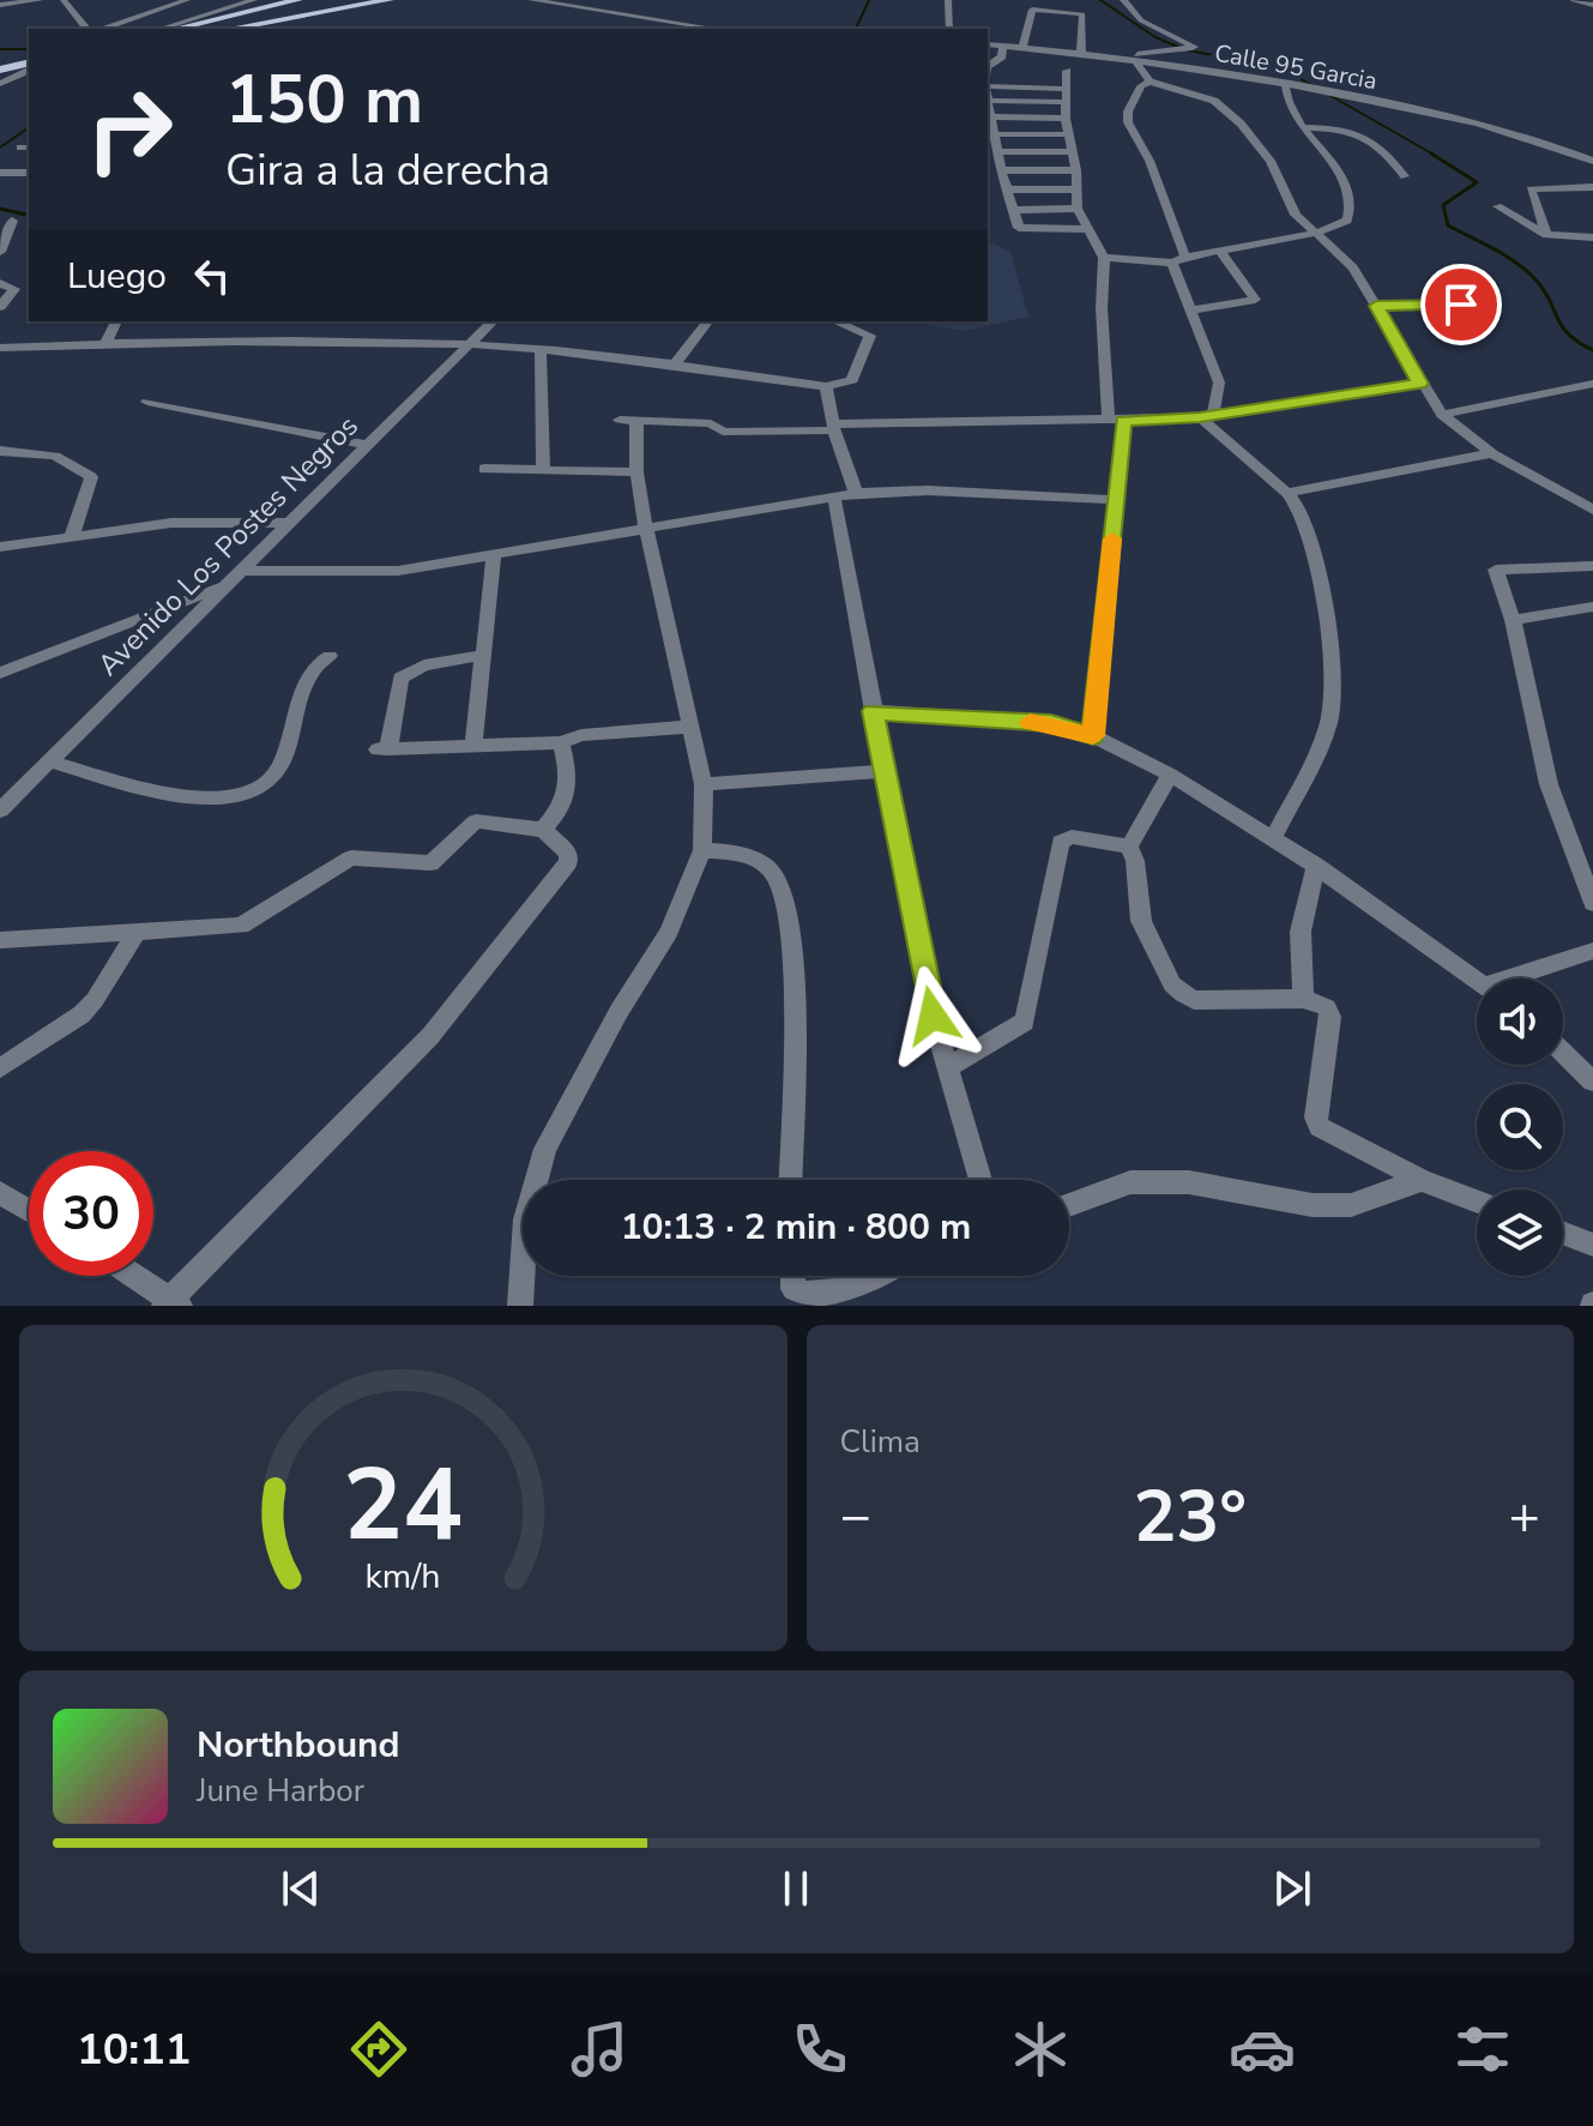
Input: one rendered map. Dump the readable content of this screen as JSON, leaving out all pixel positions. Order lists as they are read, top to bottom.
{
  "streets": {
    "street": ["Calle 95 Garcia", "Avenido Los Postes Negros"]
  },
  "page": {
    "turn": ["150 m", "Gira a la derecha"],
    "then": "Luego",
    "limit": "30",
    "trip": "10:13 · 2 min · 800 m",
    "tile": "Clima",
    "heat": ["−", "23°", "+"],
    "song": ["Northbound", "June Harbor"],
    "tabs": "10:11",
    "gauge": ["24", "km/h"]
  }
}
